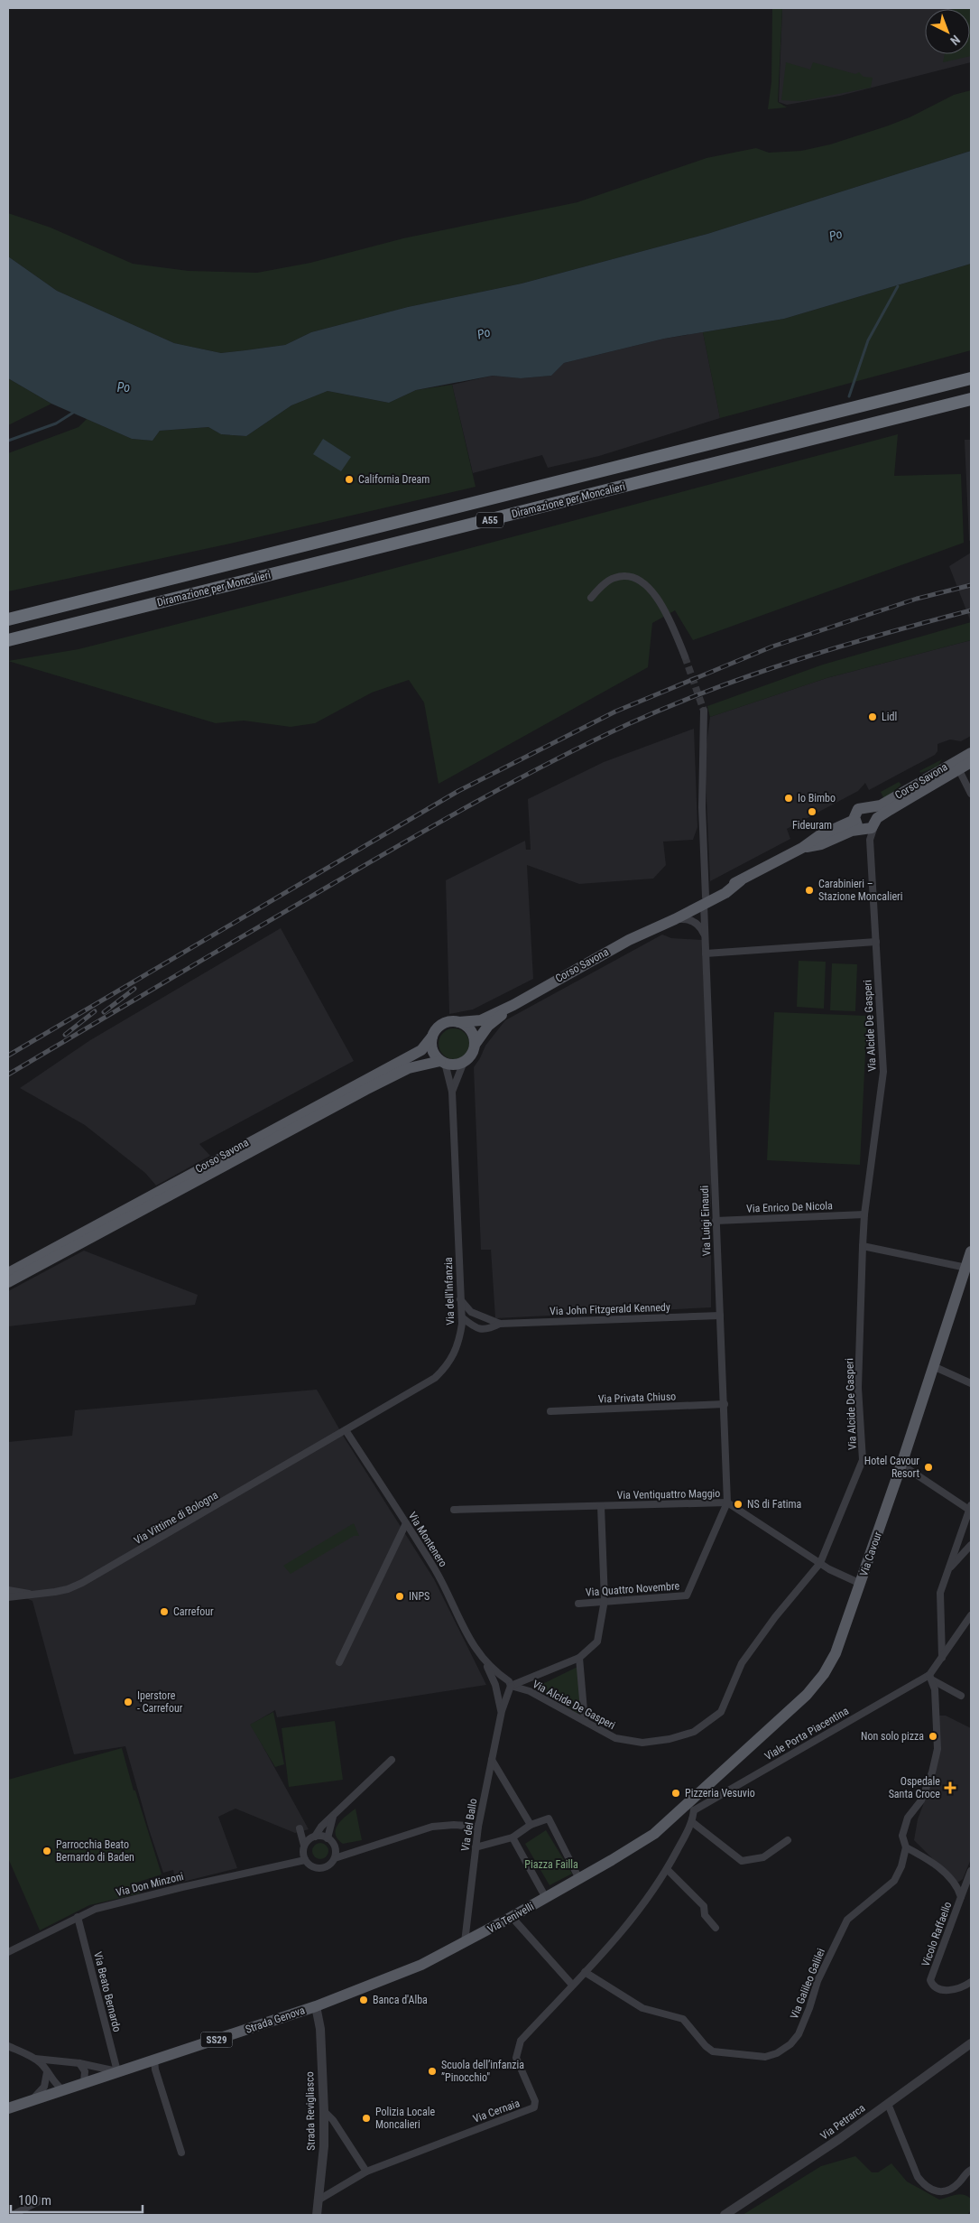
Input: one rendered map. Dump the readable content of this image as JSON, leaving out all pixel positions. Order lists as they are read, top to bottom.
{
  "streets": {
    "highway": ["Diramazione per Moncalieri", "A55"],
    "main road": [
      "Corso Savona",
      "Via Cavour",
      "Via Tenivelli",
      "Strada Genova",
      "SS29"
    ],
    "street": [
      "Via Alcide De Gasperi",
      "Via Enrico De Nicola",
      "Via Luigi Einaudi",
      "Via dell'Infanzia",
      "Via John Fitzgerald Kennedy",
      "Via Privata Chiuso",
      "Via Ventiquattro Maggio",
      "Via Vittime di Bologna",
      "Via Montenero",
      "Via Quattro Novembre",
      "Viale Porta Piacentina",
      "Via del Ballo",
      "Via Don Minzoni",
      "Vicolo Raffaello",
      "Via Galileo Galilei",
      "Via Beato Bernardo",
      "Strada Revigliasco",
      "Via Cernaia",
      "Via Petrarca"
    ]
  },
  "crossings": [
    ["Corso Savona", "Via Alcide De Gasperi"],
    ["Corso Savona", "Via Luigi Einaudi"],
    ["Corso Savona", "Via dell'Infanzia"],
    ["Via Alcide De Gasperi", "Via Enrico De Nicola"],
    ["Via Alcide De Gasperi", "Via Ventiquattro Maggio"],
    ["Via Alcide De Gasperi", "Via Montenero"],
    ["Via Alcide De Gasperi", "Via del Ballo"],
    ["Via Enrico De Nicola", "Via Luigi Einaudi"],
    ["Via Luigi Einaudi", "Via John Fitzgerald Kennedy"],
    ["Via Luigi Einaudi", "Via Privata Chiuso"],
    ["Via Luigi Einaudi", "Via Ventiquattro Maggio"],
    ["Via Luigi Einaudi", "Via Quattro Novembre"],
    ["Via dell'Infanzia", "Via John Fitzgerald Kennedy"],
    ["Via dell'Infanzia", "Via Vittime di Bologna"],
    ["Via dell'Infanzia", "Via Montenero"],
    ["Via Ventiquattro Maggio", "Via Cavour"],
    ["Via Ventiquattro Maggio", "Via Quattro Novembre"],
    ["Via Vittime di Bologna", "Via Montenero"],
    ["Via Montenero", "Via del Ballo"],
    ["Via Cavour", "Viale Porta Piacentina"],
    ["Via Cavour", "Via Tenivelli"],
    ["Via Cavour", "Via Cernaia"],
    ["Viale Porta Piacentina", "Via Tenivelli"],
    ["Viale Porta Piacentina", "Via Galileo Galilei"],
    ["Viale Porta Piacentina", "Via Cernaia"],
    ["Via del Ballo", "Via Tenivelli"],
    ["Via Don Minzoni", "Via Beato Bernardo"],
    ["Via Tenivelli", "Strada Genova"],
    ["Via Tenivelli", "Strada Revigliasco"],
    ["Via Tenivelli", "Via Cernaia"],
    ["Vicolo Raffaello", "Via Galileo Galilei"],
    ["Via Galileo Galilei", "Via Cernaia"],
    ["Via Beato Bernardo", "Strada Genova"],
    ["Strada Genova", "Strada Revigliasco"],
    ["Strada Revigliasco", "Via Cernaia"]
  ],
  "water": ["Po"],
  "parks": ["Piazza Failla"],
  "places": {
    "other": [
      "California Dream",
      "Lidl",
      "Io Bimbo",
      "Fideuram",
      "Carabinieri – Stazione Moncalieri",
      "Hotel Cavour Resort",
      "NS di Fatima",
      "INPS",
      "Carrefour",
      "Iperstore - Carrefour",
      "Non solo pizza",
      "Pizzeria Vesuvio",
      "Parrocchia Beato Bernardo di Baden",
      "Banca d'Alba",
      "Scuola dell’infanzia ”Pinocchio\"",
      "Polizia Locale Moncalieri"
    ],
    "health": ["Ospedale Santa Croce"]
  },
  "scale_bar": "100 m",
  "north": "bottom right"
}
